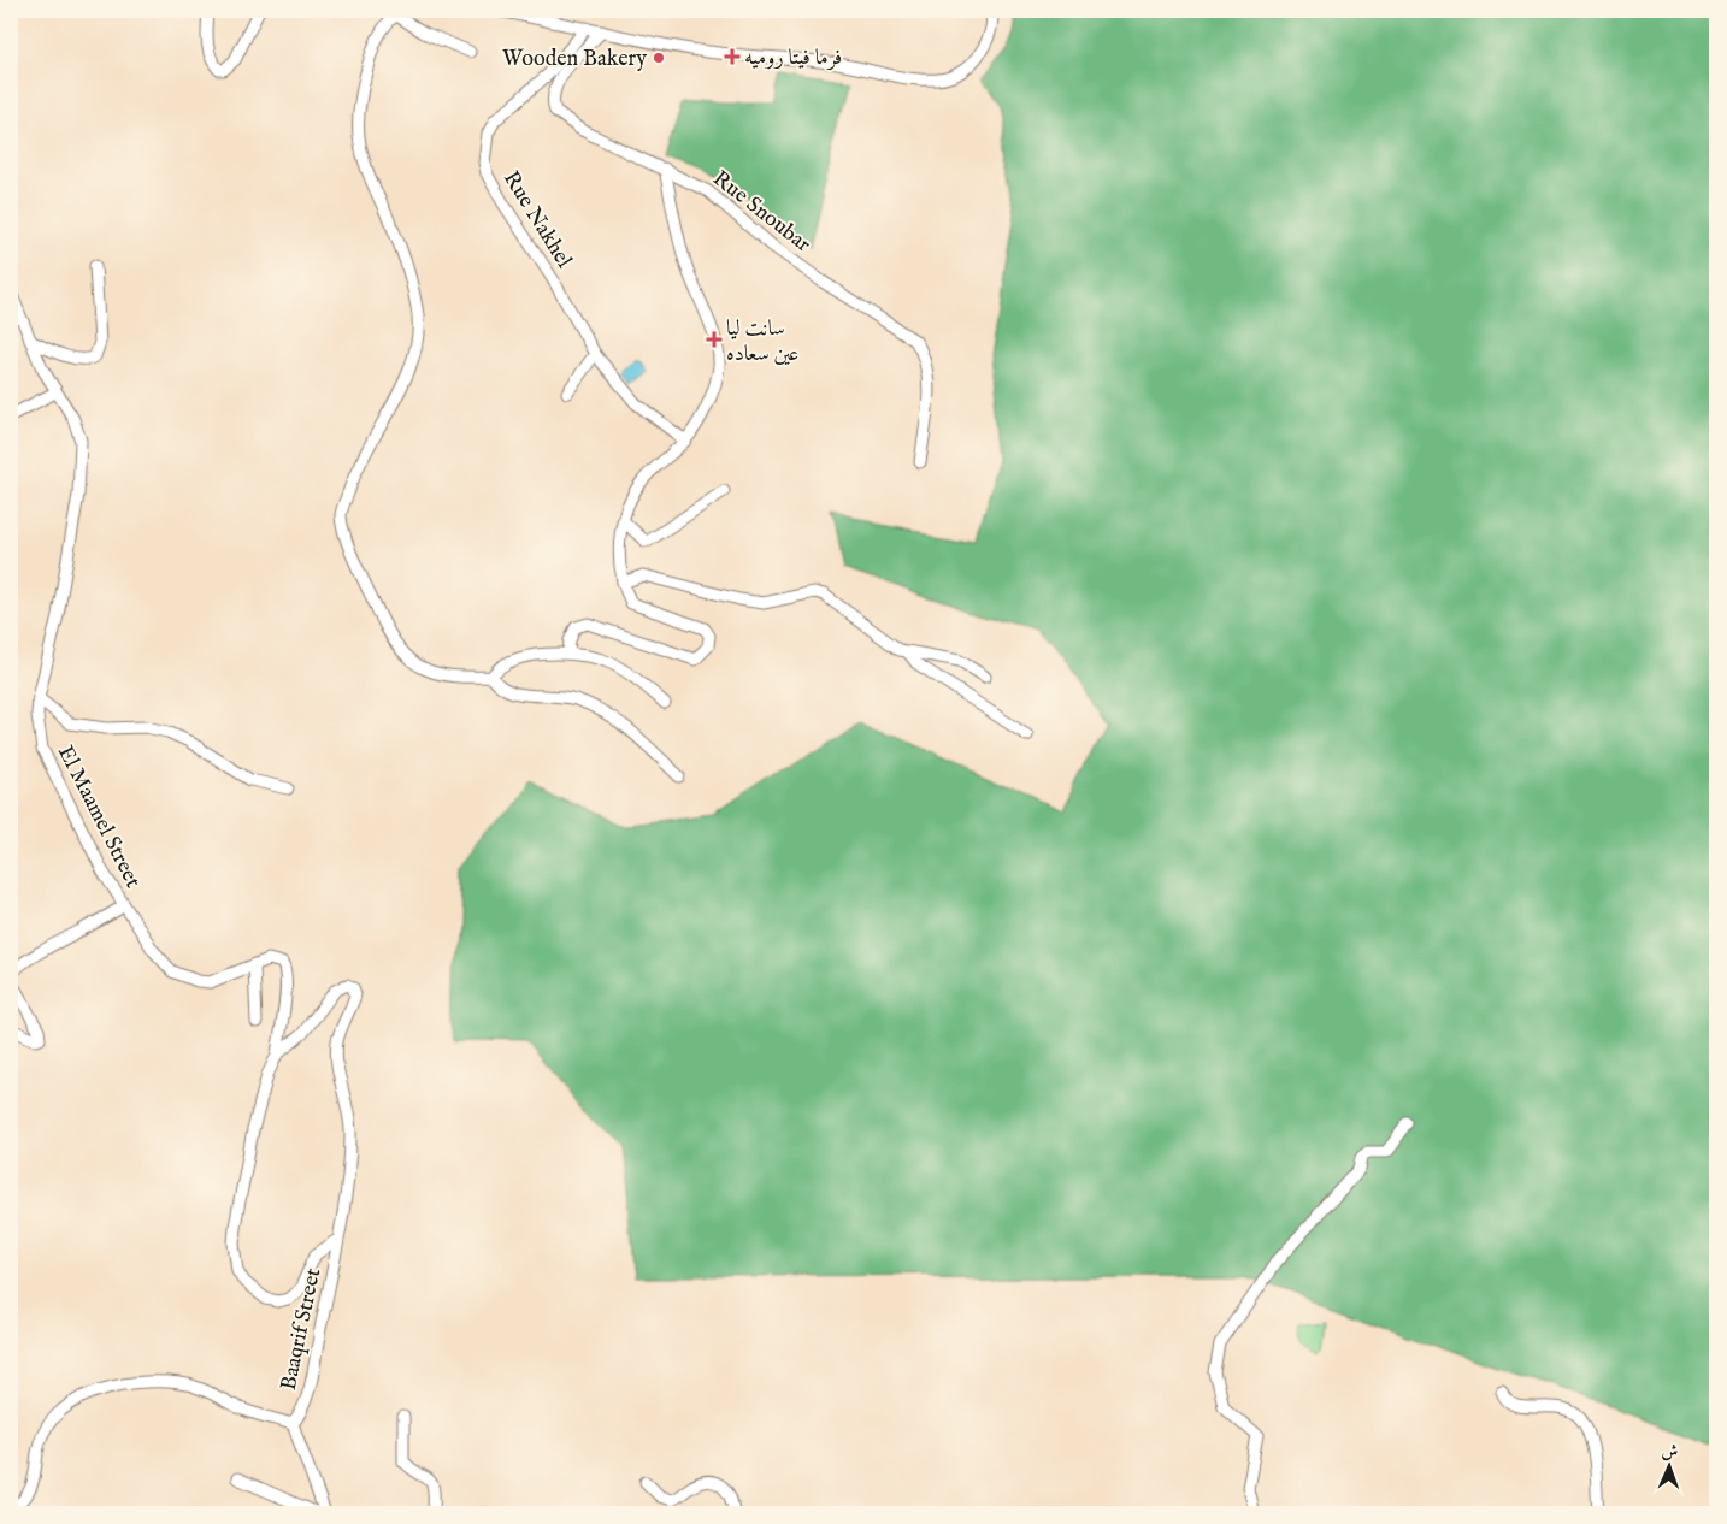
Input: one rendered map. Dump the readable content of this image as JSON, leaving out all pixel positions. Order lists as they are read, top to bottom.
{
  "streets": {
    "street": [
      "Rue Snoubar",
      "Rue Nakhel",
      "El Maamel Street",
      "Baaqrif Street"
    ]
  },
  "crossings": [
    ["El Maamel Street", "Baaqrif Street"]
  ],
  "places": {
    "health": ["فرما فيتا روميه", "سانت ليا عين سعاده"],
    "other": ["Wooden Bakery"]
  },
  "north": "top"
}
